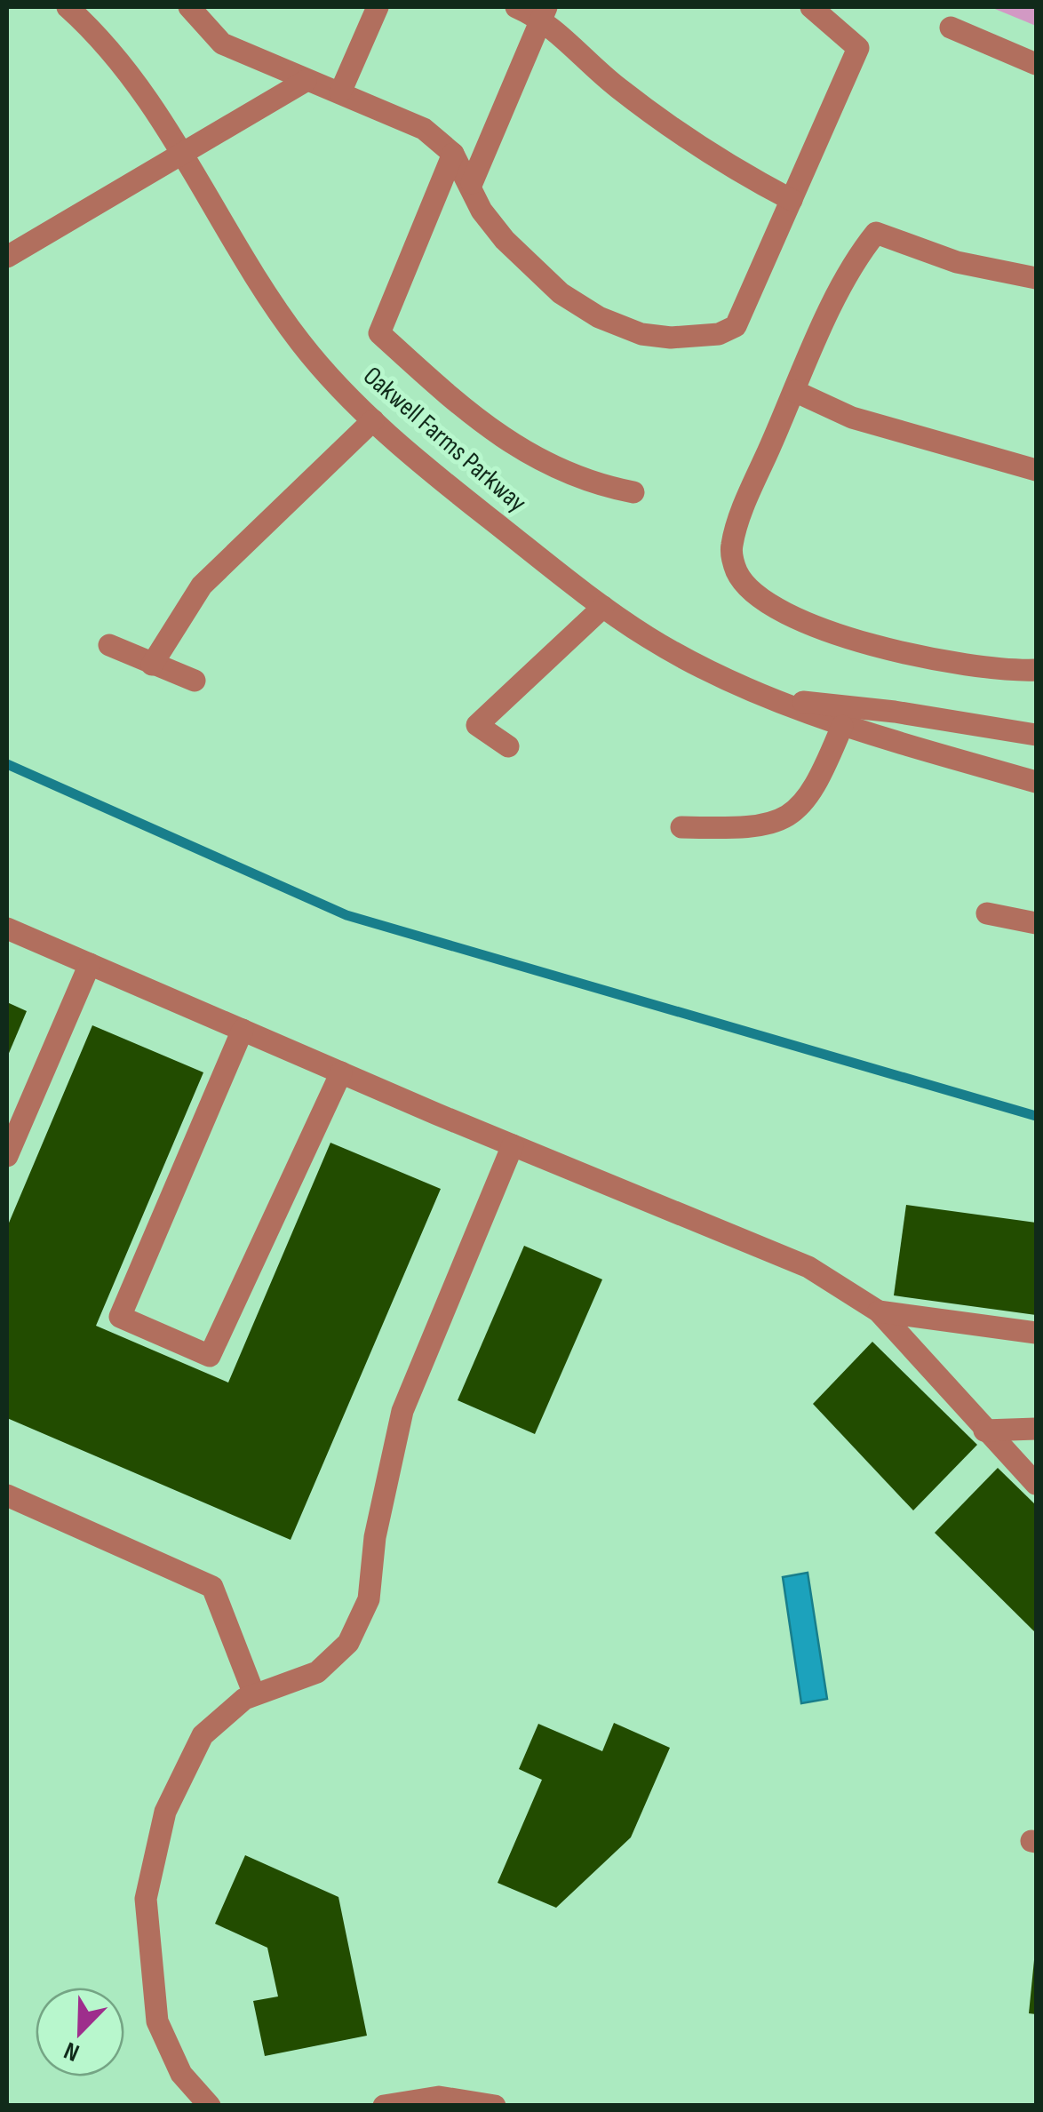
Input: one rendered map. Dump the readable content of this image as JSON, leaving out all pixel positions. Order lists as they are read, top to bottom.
{
  "streets": {
    "street": ["Oakwell Farms Parkway"]
  },
  "north": "bottom left"
}
